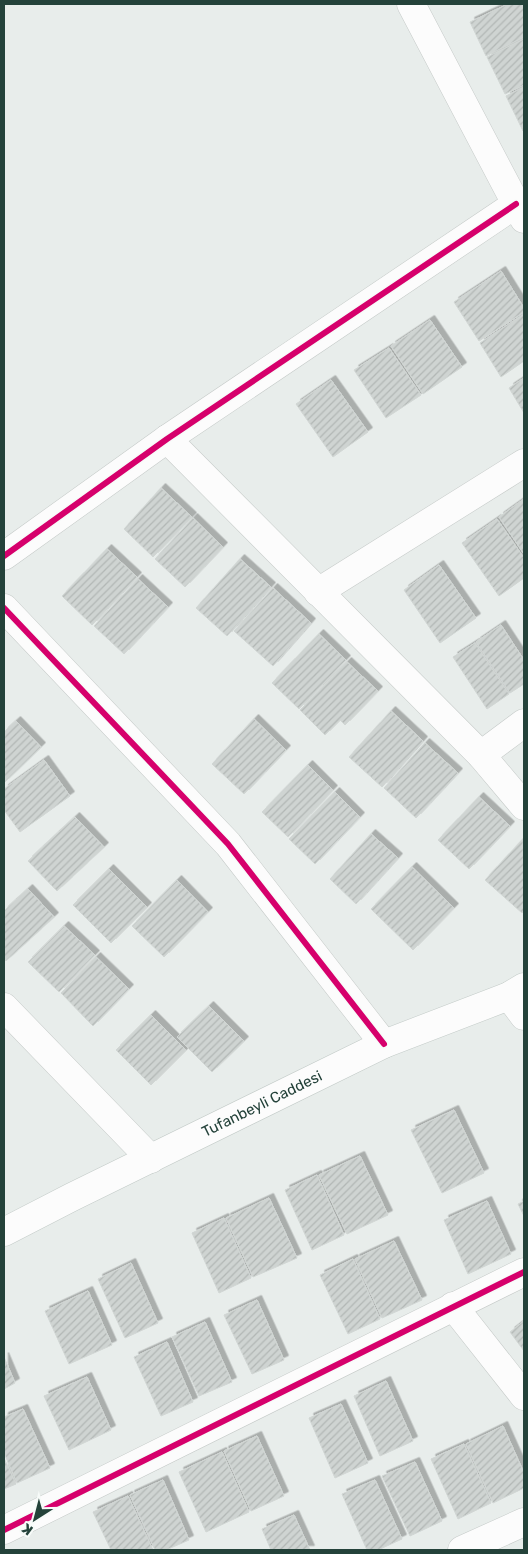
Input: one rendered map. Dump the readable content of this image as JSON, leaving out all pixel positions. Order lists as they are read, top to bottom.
{
  "streets": {
    "street": ["Tufanbeyli Caddesi"]
  },
  "north": "bottom left"
}
